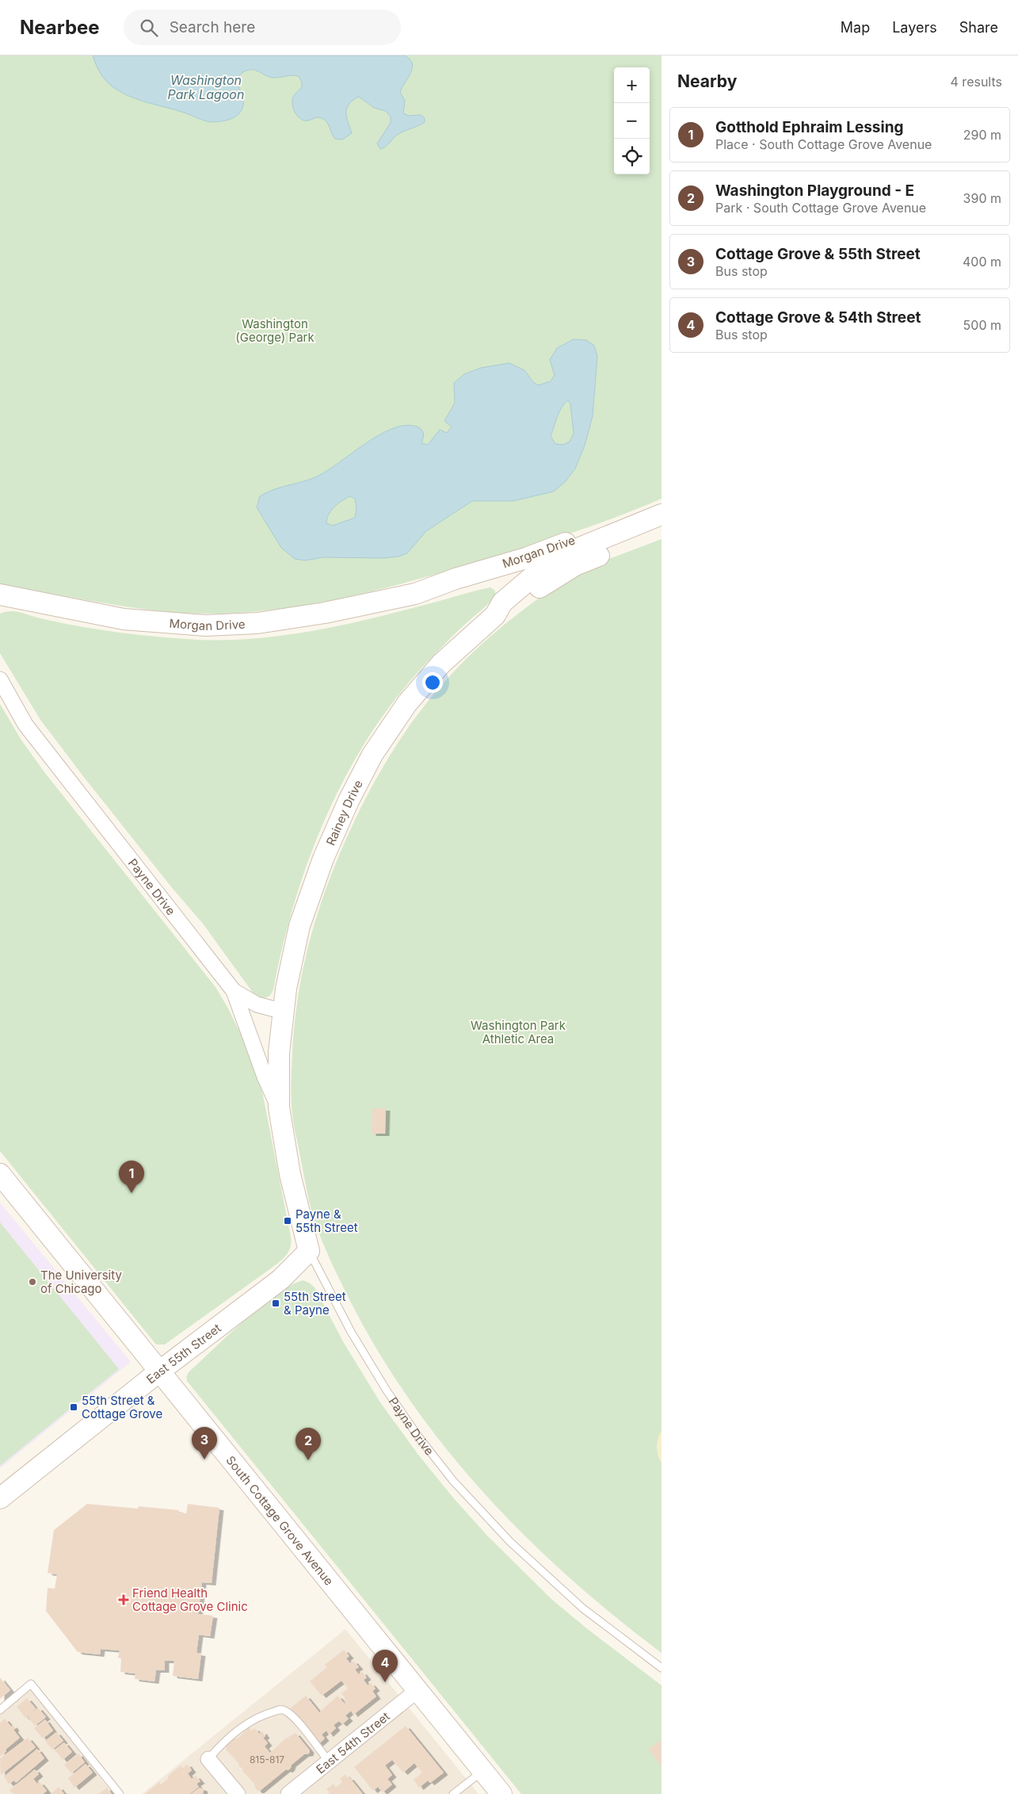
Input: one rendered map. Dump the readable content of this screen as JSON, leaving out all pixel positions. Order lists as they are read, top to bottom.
{
  "streets": {
    "street": [
      "Morgan Drive",
      "Rainey Drive",
      "Payne Drive",
      "East 55th Street",
      "South Cottage Grove Avenue",
      "East 54th Street"
    ]
  },
  "crossings": [
    ["Morgan Drive", "Rainey Drive"],
    ["Rainey Drive", "Payne Drive"],
    ["Payne Drive", "East 55th Street"],
    ["East 55th Street", "South Cottage Grove Avenue"],
    ["South Cottage Grove Avenue", "East 54th Street"]
  ],
  "water": ["Washington Park Lagoon"],
  "parks": ["Washington (George) Park", "Washington Park Athletic Area"],
  "places": {
    "transit": ["Payne & 55th Street", "55th Street & Payne", "55th Street & Cottage Grove"],
    "other": ["The University of Chicago"],
    "health": ["Friend Health Cottage Grove Clinic"]
  },
  "house_numbers": ["815-817"],
  "page": {
    "header": "Nearbee",
    "search": "Search here",
    "nav": ["Map", "Layers", "Share"],
    "heading": ["Nearby", "4 results"],
    "map_buttons": ["+", "−"],
    "list": [
      {
        "mark": "1",
        "name": "Gotthold Ephraim Lessing",
        "note": "Place · South Cottage Grove Avenue",
        "value": "290 m"
      },
      {
        "mark": "2",
        "name": "Washington Playground - E",
        "note": "Park · South Cottage Grove Avenue",
        "value": "390 m"
      },
      {
        "mark": "3",
        "name": "Cottage Grove & 55th Street",
        "note": "Bus stop",
        "value": "400 m"
      },
      {
        "mark": "4",
        "name": "Cottage Grove & 54th Street",
        "note": "Bus stop",
        "value": "500 m"
      }
    ],
    "pins": [
      "1",
      "3",
      "2",
      "4"
    ]
  }
}
